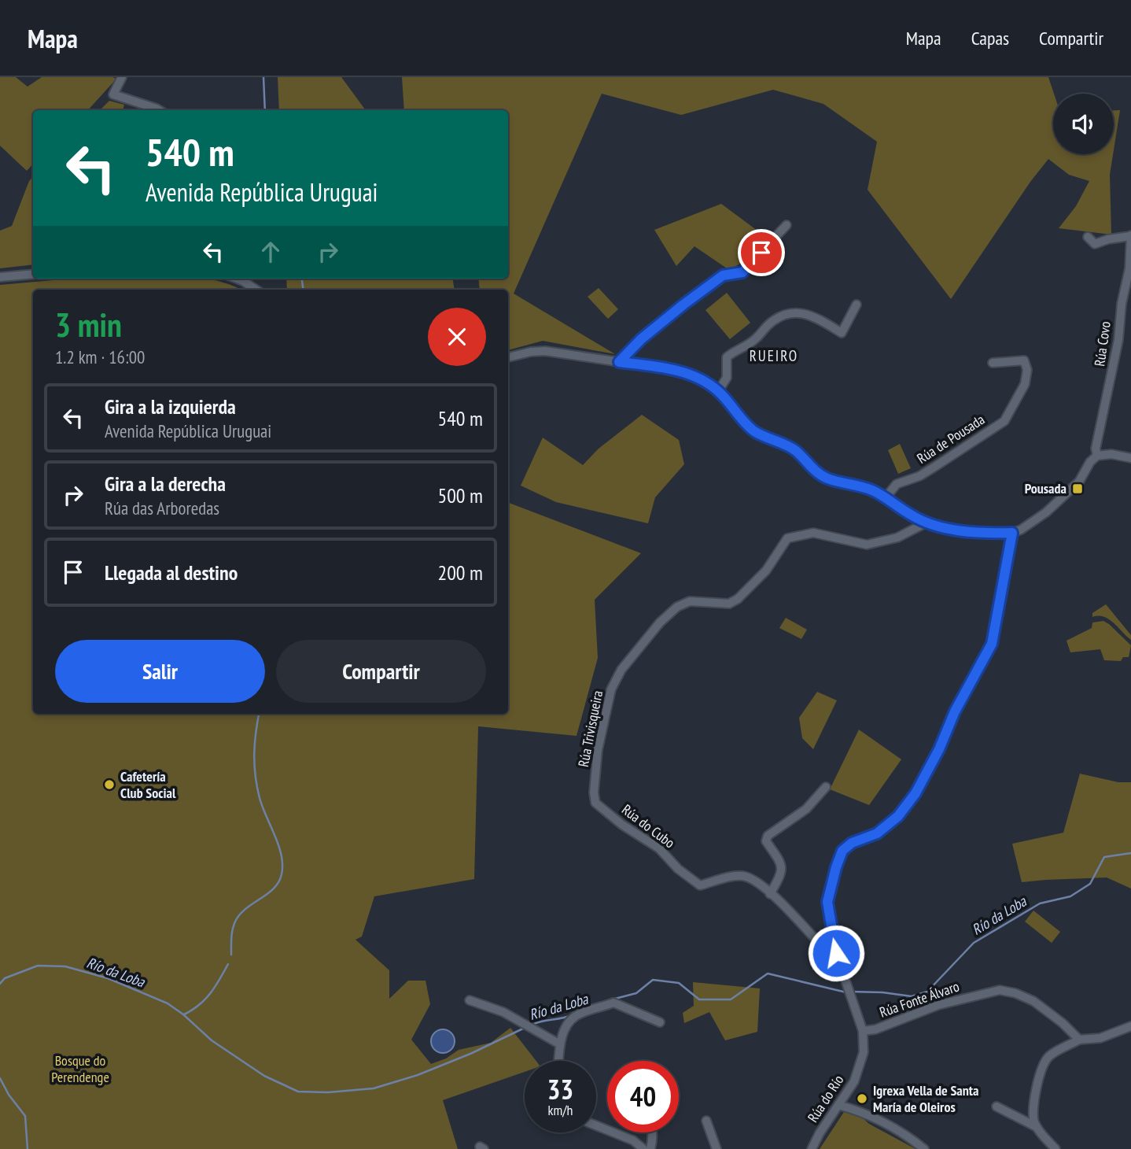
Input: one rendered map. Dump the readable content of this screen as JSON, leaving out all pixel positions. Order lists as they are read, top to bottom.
{
  "streets": {
    "street": [
      "Rúa Covo",
      "Rúa de Pousada",
      "Rúa Trivisqueira",
      "Rúa do Cubo",
      "Rúa Fonte Álvaro",
      "Rúa do Río"
    ]
  },
  "crossings": [
    ["Rúa Trivisqueira", "Rúa do Cubo"],
    ["Rúa do Cubo", "Rúa do Río"],
    ["Rúa Fonte Álvaro", "Rúa do Río"]
  ],
  "districts": ["RUEIRO"],
  "water": ["Río da Loba"],
  "parks": ["Bosque do Perendenge"],
  "places": {
    "transit": ["Pousada"],
    "other": ["Cafetería Club Social", "Igrexa Vella de Santa María de Oleiros"]
  },
  "page": {
    "header": "Mapa",
    "nav": ["Mapa", "Capas", "Compartir"],
    "turn": ["540 m", "Avenida República Uruguai"],
    "heading": ["3 min", "1.2 km · 16:00"],
    "list": [
      {
        "name": "Gira a la izquierda",
        "note": "Avenida República Uruguai",
        "value": "540 m"
      },
      {
        "name": "Gira a la derecha",
        "note": "Rúa das Arboredas",
        "value": "500 m"
      },
      {
        "name": "Llegada al destino",
        "value": "200 m"
      }
    ],
    "buttons": ["Salir", "Compartir"],
    "speed": "33 km/h",
    "limit": "40"
  }
}
